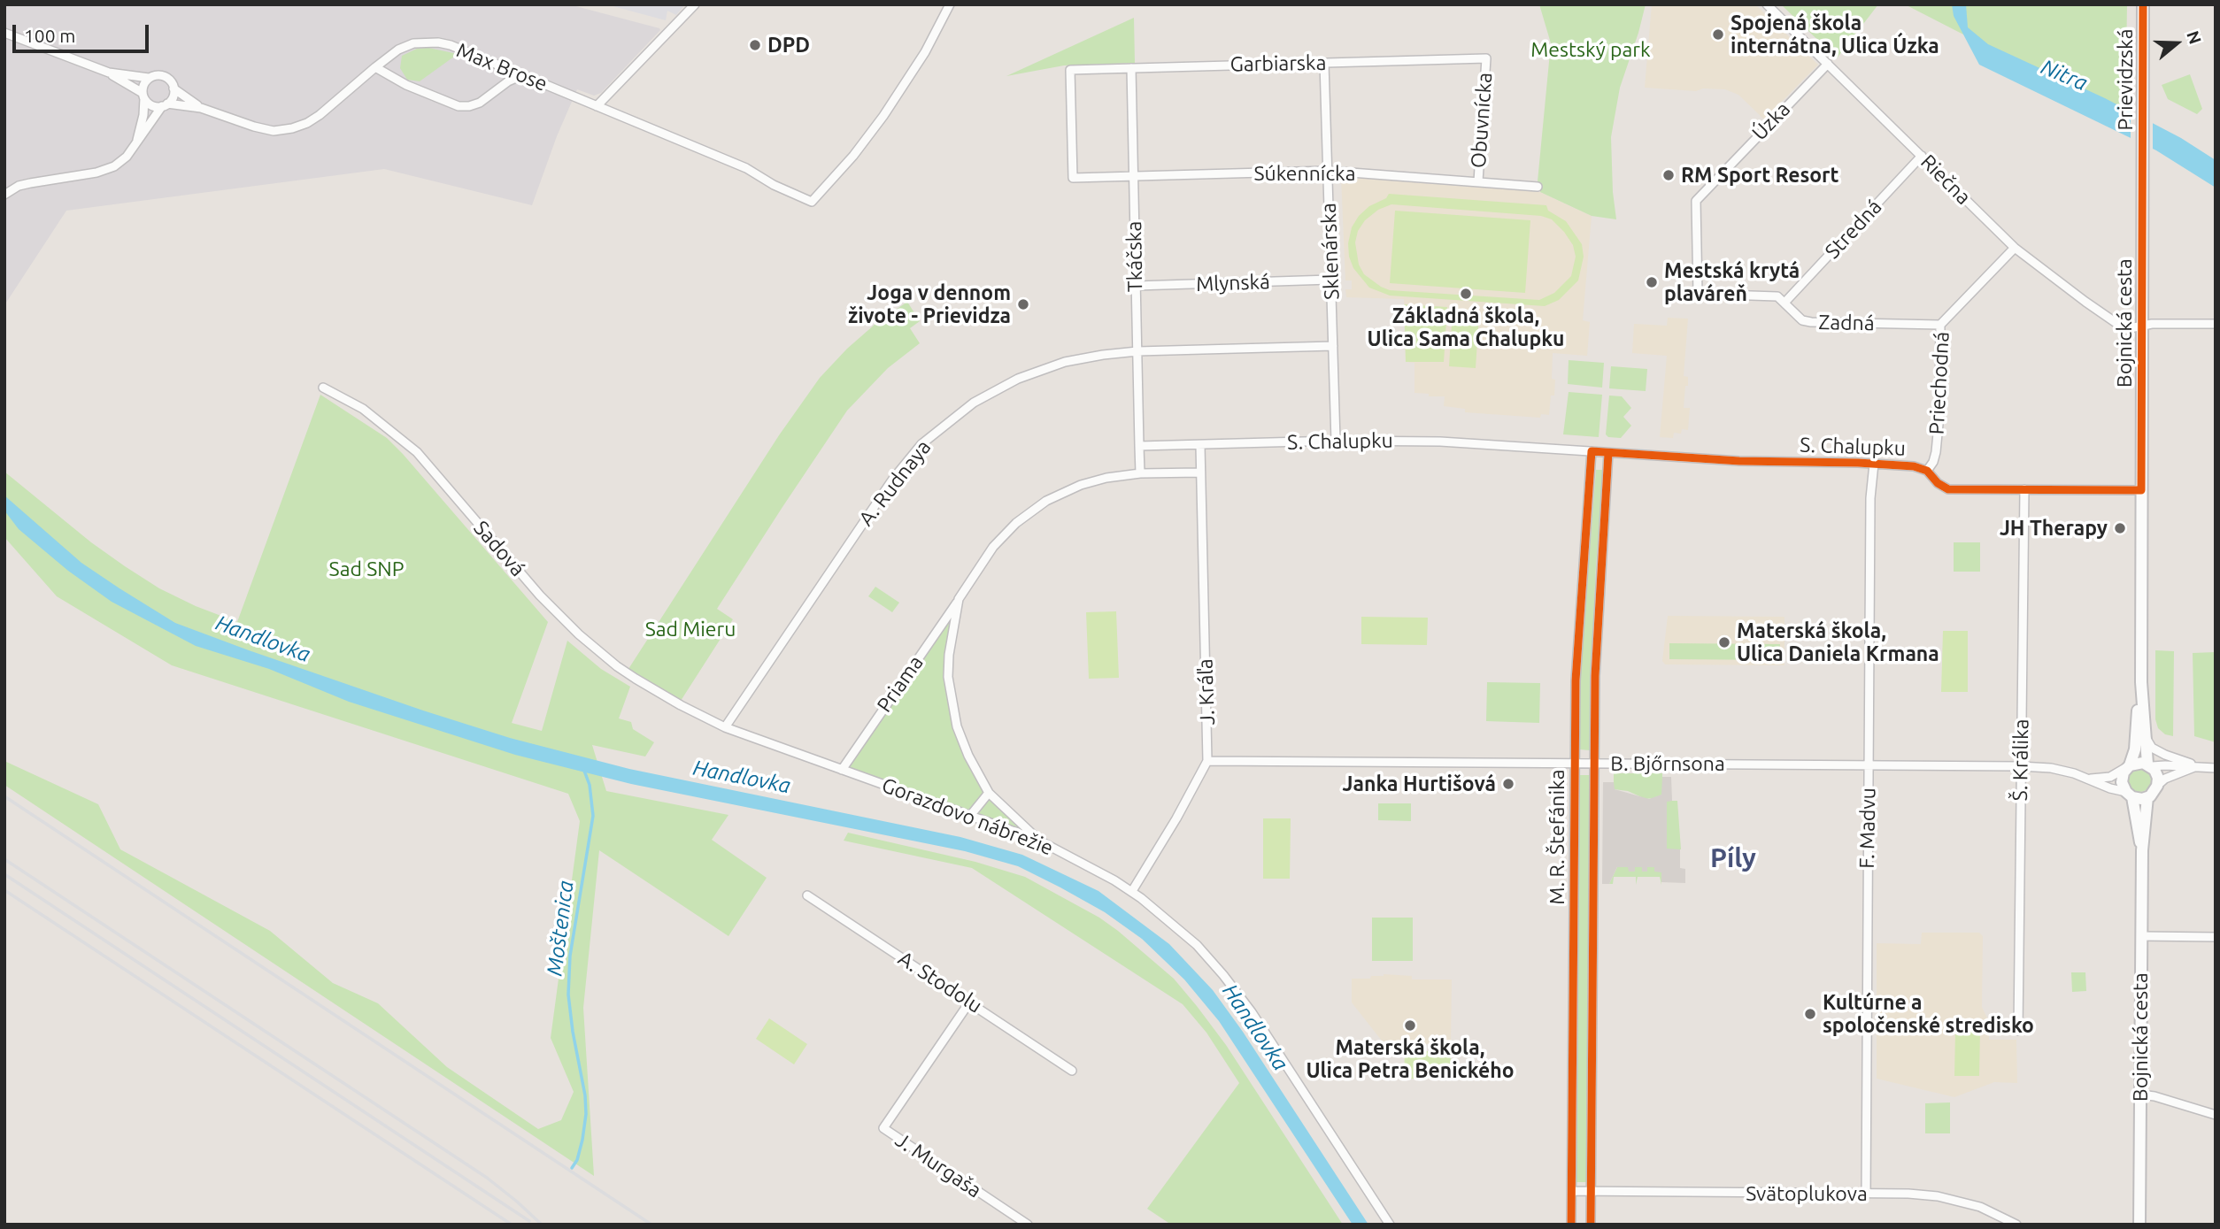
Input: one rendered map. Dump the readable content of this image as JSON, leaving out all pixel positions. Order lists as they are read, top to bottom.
{
  "streets": {
    "street": [
      "Garbiarska",
      "Max Brose",
      "Prievidzská",
      "Obuvnícka",
      "Úzka",
      "Súkennícka",
      "Riečna",
      "Stredná",
      "Sklenárska",
      "Tkáčska",
      "Mlynská",
      "Zadná",
      "Bojnická cesta",
      "Priechodná",
      "S. Chalupku",
      "A. Rudnaya",
      "Sadová",
      "Priama",
      "J. Kráľa",
      "Š. Králika",
      "B. Bjőrnsona",
      "Gorazdovo nábrežie",
      "F. Madvu",
      "M. R. Štefánika",
      "A. Stodolu",
      "J. Murgaša",
      "Svätoplukova"
    ]
  },
  "crossings": [
    ["Garbiarska", "Obuvnícka"],
    ["Garbiarska", "Súkennícka"],
    ["Garbiarska", "Sklenárska"],
    ["Garbiarska", "Tkáčska"],
    ["Prievidzská", "Bojnická cesta"],
    ["Obuvnícka", "Súkennícka"],
    ["Úzka", "Riečna"],
    ["Úzka", "Zadná"],
    ["Súkennícka", "Sklenárska"],
    ["Súkennícka", "Tkáčska"],
    ["Riečna", "Stredná"],
    ["Riečna", "Bojnická cesta"],
    ["Riečna", "Priechodná"],
    ["Stredná", "Zadná"],
    ["Sklenárska", "Mlynská"],
    ["Sklenárska", "S. Chalupku"],
    ["Sklenárska", "A. Rudnaya"],
    ["Tkáčska", "Mlynská"],
    ["Tkáčska", "S. Chalupku"],
    ["Tkáčska", "A. Rudnaya"],
    ["Zadná", "Priechodná"],
    ["Bojnická cesta", "S. Chalupku"],
    ["Bojnická cesta", "B. Bjőrnsona"],
    ["Priechodná", "S. Chalupku"],
    ["S. Chalupku", "Š. Králika"],
    ["S. Chalupku", "F. Madvu"],
    ["S. Chalupku", "M. R. Štefánika"],
    ["A. Rudnaya", "Gorazdovo nábrežie"],
    ["Sadová", "Gorazdovo nábrežie"],
    ["Priama", "Gorazdovo nábrežie"],
    ["J. Kráľa", "B. Bjőrnsona"],
    ["J. Kráľa", "Gorazdovo nábrežie"],
    ["Š. Králika", "B. Bjőrnsona"],
    ["B. Bjőrnsona", "F. Madvu"],
    ["B. Bjőrnsona", "M. R. Štefánika"],
    ["F. Madvu", "Svätoplukova"],
    ["M. R. Štefánika", "Svätoplukova"],
    ["A. Stodolu", "J. Murgaša"]
  ],
  "districts": ["Píly"],
  "water": ["Nitra", "Handlovka", "Moštenica"],
  "parks": ["Mestský park", "Sad SNP", "Sad Mieru"],
  "places": [
    "Spojená škola internátna, Ulica Úzka",
    "DPD",
    "RM Sport Resort",
    "Mestská krytá plaváreň",
    "Základná škola, Ulica Sama Chalupku",
    "Joga v dennom živote - Prievidza",
    "JH Therapy",
    "Materská škola, Ulica Daniela Krmana",
    "Janka Hurtišová",
    "Kultúrne a spoločenské stredisko",
    "Materská škola, Ulica Petra Benického"
  ],
  "scale_bar": "100 m",
  "north": "right"
}
